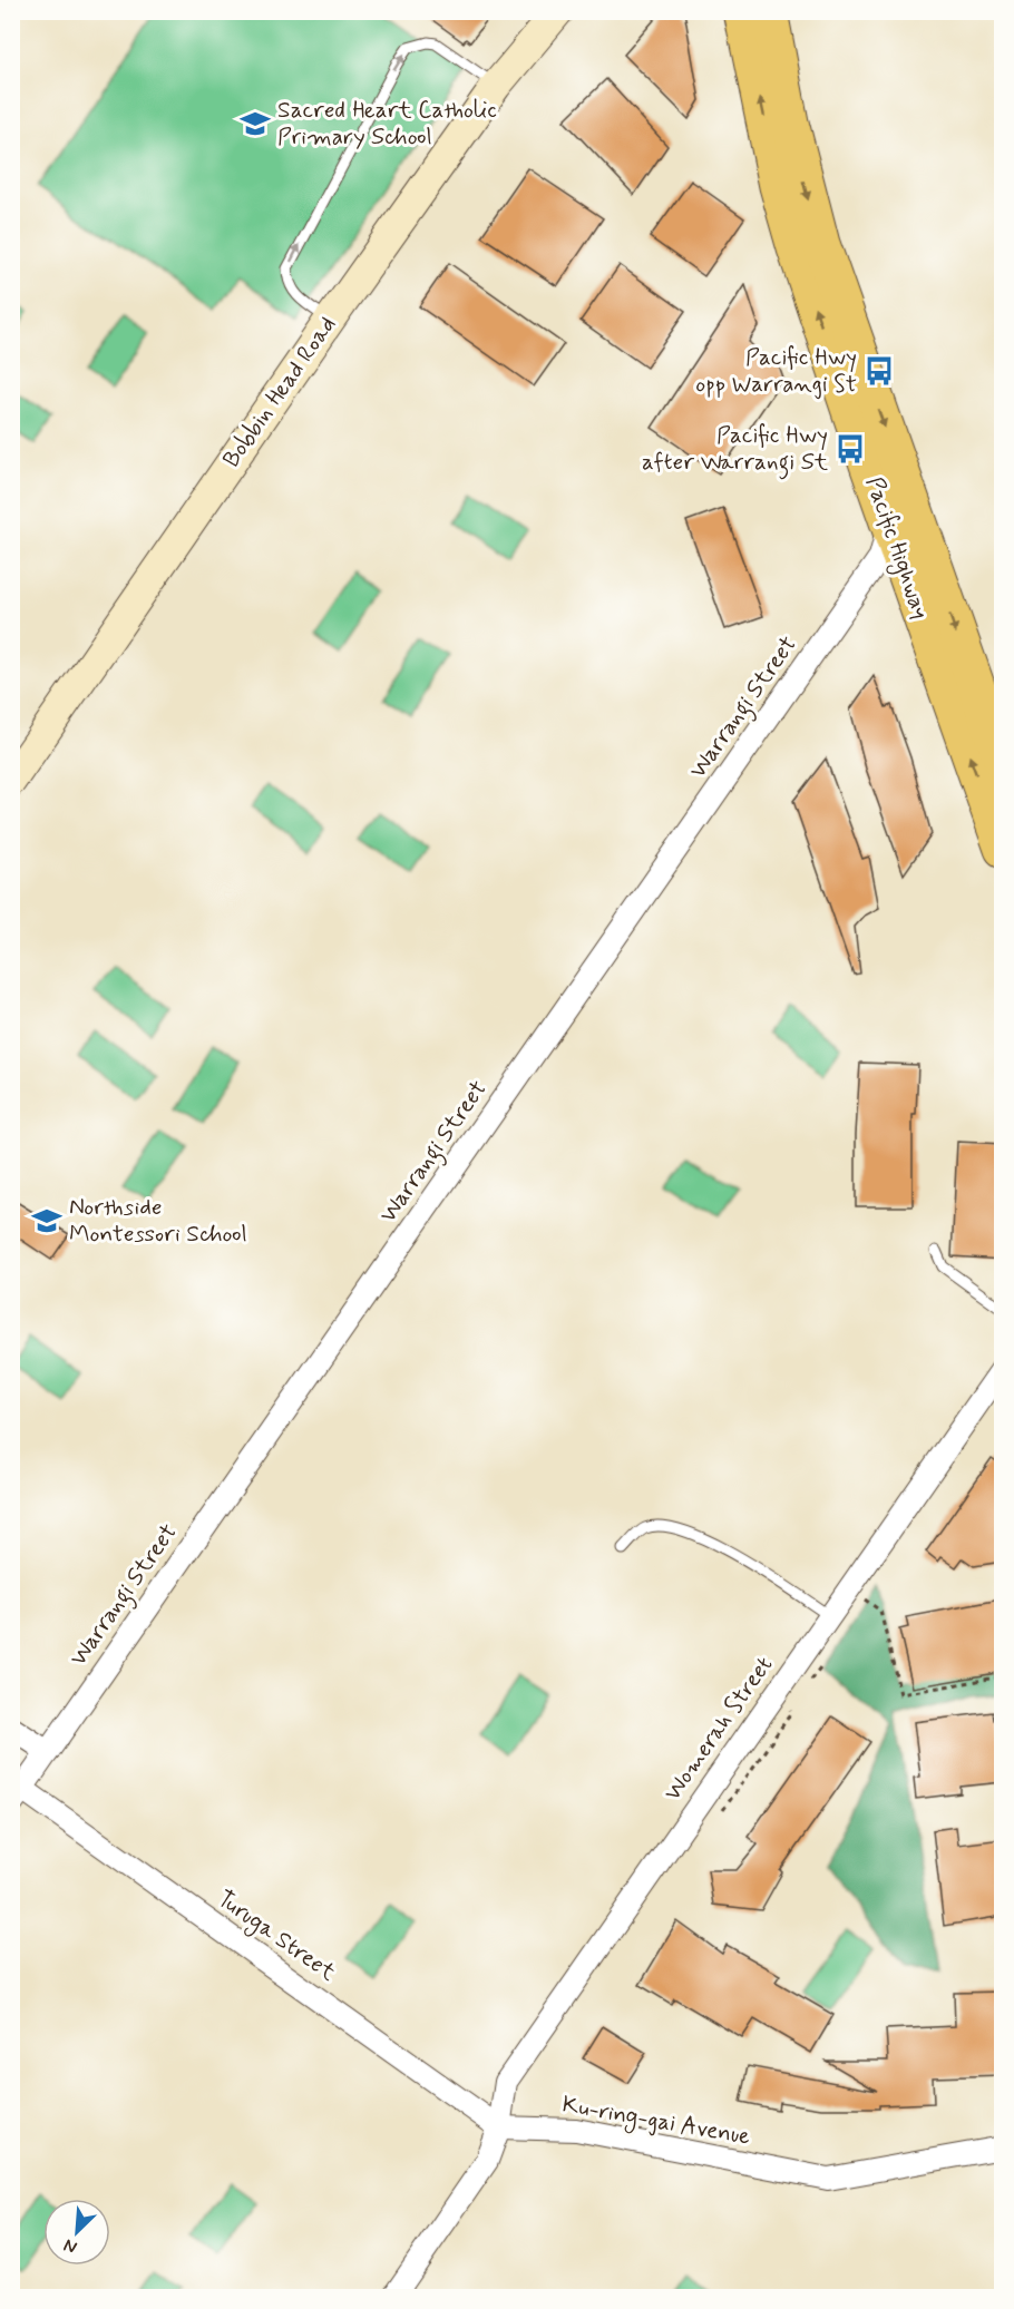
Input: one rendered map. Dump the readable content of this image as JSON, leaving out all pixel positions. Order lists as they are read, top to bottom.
{
  "streets": {
    "highway": ["Pacific Highway"],
    "main road": ["Bobbin Head Road"],
    "street": [
      "Warrangi Street",
      "Womerah Street",
      "Turuga Street",
      "Ku-ring-gai Avenue"
    ]
  },
  "crossings": [
    ["Pacific Highway", "Warrangi Street"],
    ["Warrangi Street", "Turuga Street"],
    ["Womerah Street", "Turuga Street"],
    ["Womerah Street", "Ku-ring-gai Avenue"],
    ["Turuga Street", "Ku-ring-gai Avenue"]
  ],
  "places": {
    "school or university": ["Sacred Heart Catholic Primary School", "Northside Montessori School"],
    "bus stop": ["Pacific Hwy opp Warrangi St", "Pacific Hwy after Warrangi St"]
  },
  "north": "bottom left"
}
